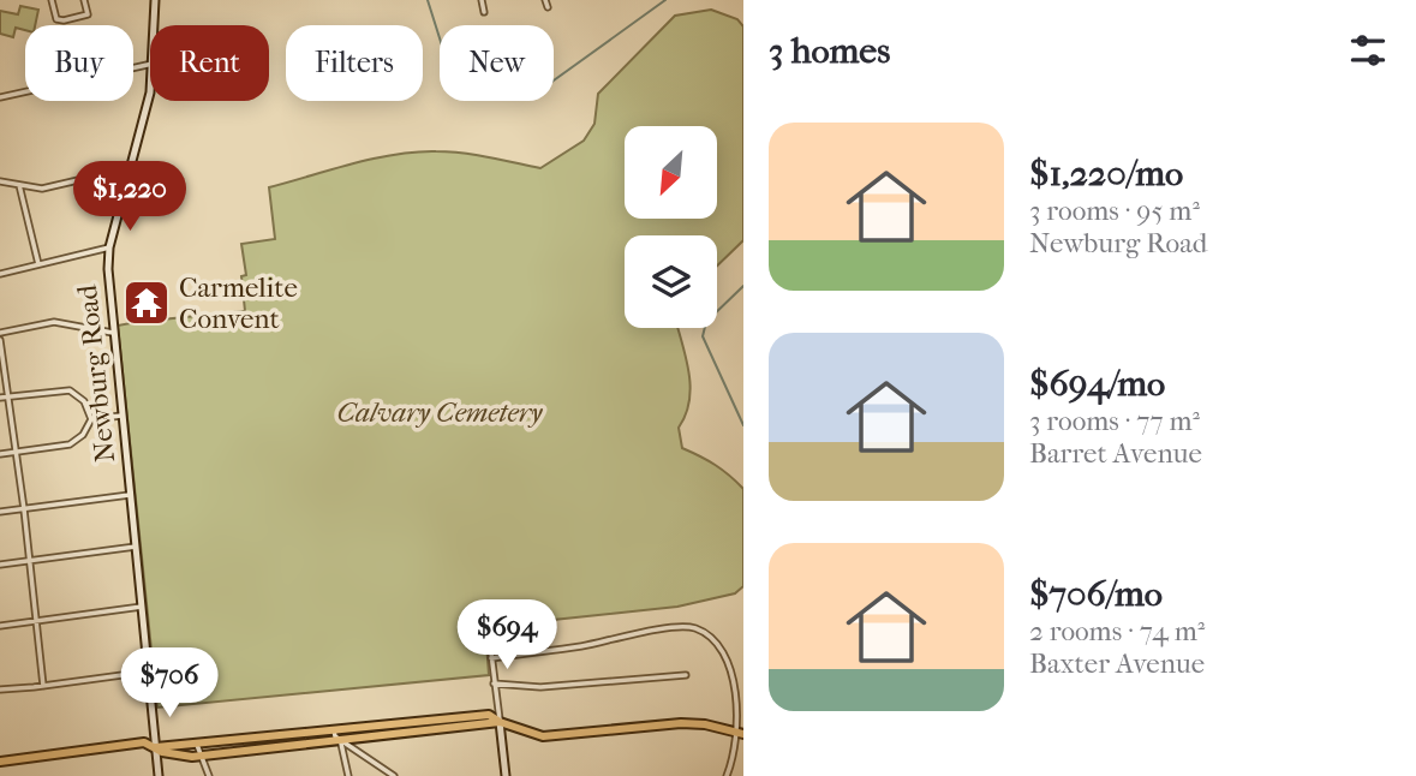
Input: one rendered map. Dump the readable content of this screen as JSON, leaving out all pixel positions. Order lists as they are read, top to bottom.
{
  "streets": {
    "main road": ["Newburg Road"]
  },
  "parks": ["Calvary Cemetery"],
  "places": {
    "temple": ["Carmelite Convent"]
  },
  "north": "bottom left",
  "page": {
    "heading": "3 homes",
    "chip": [
      "Buy",
      "Rent",
      "Filters",
      "New"
    ],
    "list": [
      {
        "name": "$1,220/mo",
        "note": "3 rooms · 95 m² · Newburg Road"
      },
      {
        "name": "$694/mo",
        "note": "3 rooms · 77 m² · Barret Avenue"
      },
      {
        "name": "$706/mo",
        "note": "2 rooms · 74 m² · Baxter Avenue"
      }
    ],
    "price": ["$1,220", "$694", "$706"]
  }
}
